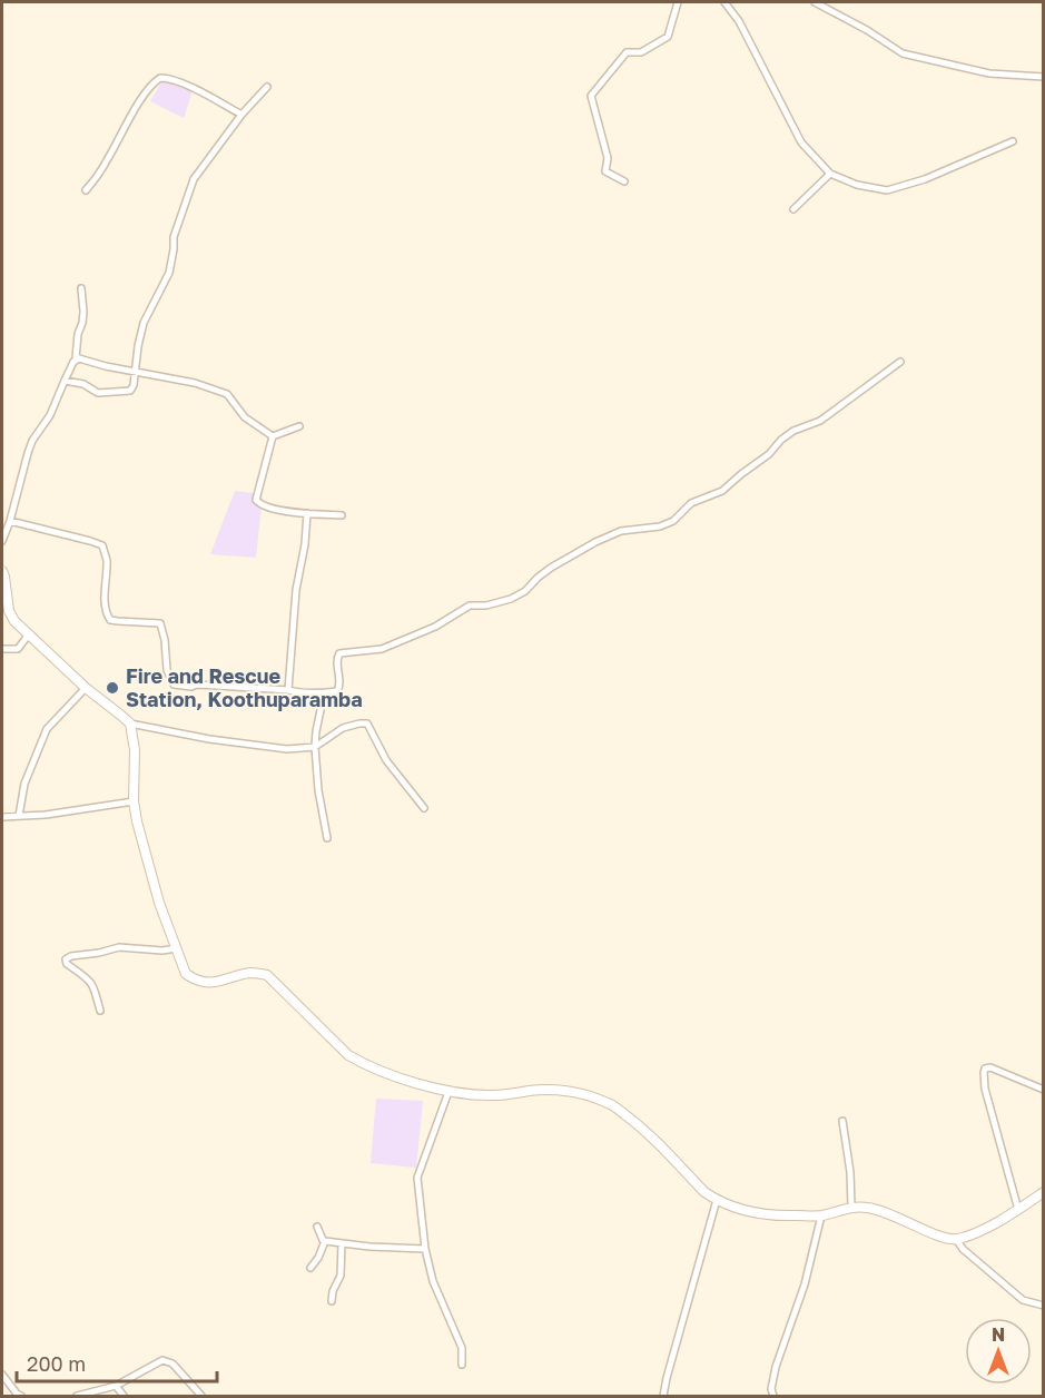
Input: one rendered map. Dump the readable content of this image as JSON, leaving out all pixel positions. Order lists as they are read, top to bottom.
{
  "places": ["Fire and Rescue Station, Koothuparamba"],
  "scale_bar": "200 m",
  "north": "top"
}
